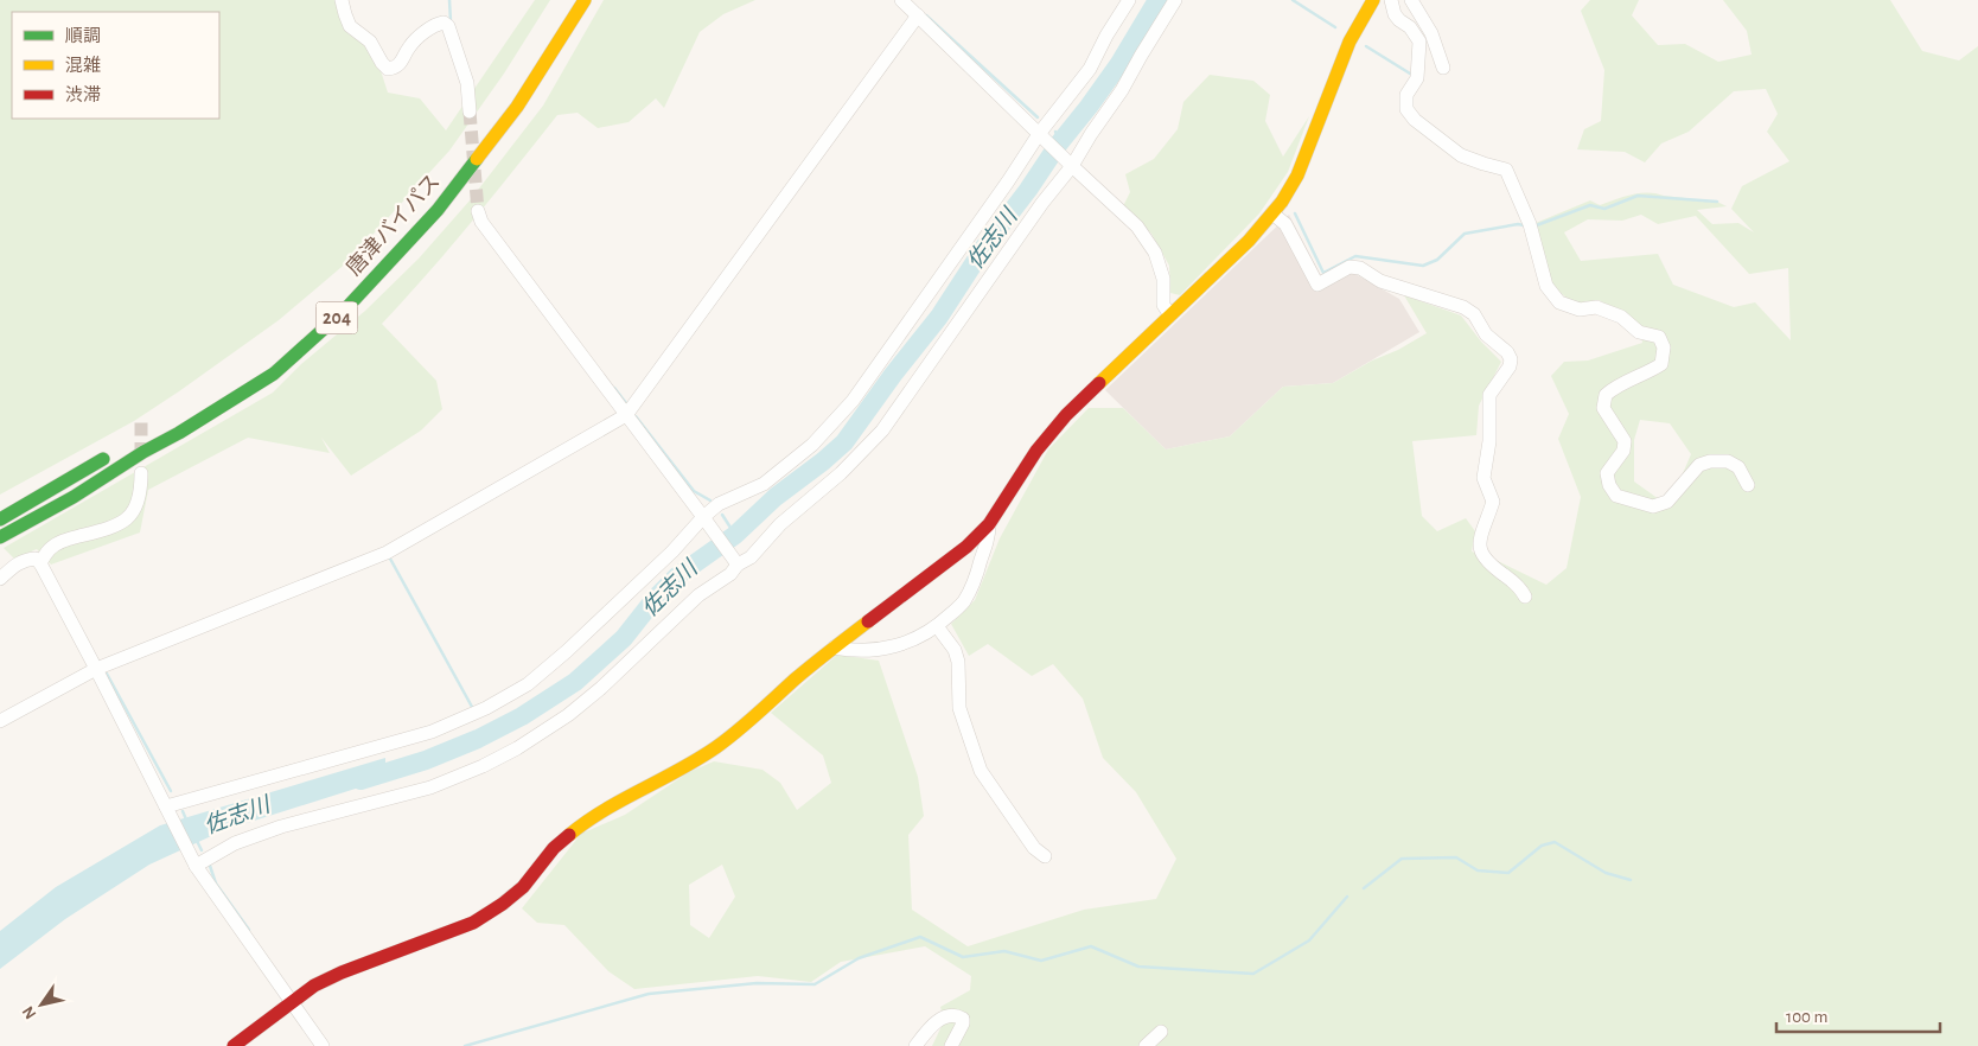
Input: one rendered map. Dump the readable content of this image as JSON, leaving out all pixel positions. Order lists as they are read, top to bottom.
{
  "streets": {
    "main road": ["唐津バイパス", "204"]
  },
  "water": ["佐志川"],
  "legend": ["順調", "混雑", "渋滞"],
  "scale_bar": "100 m",
  "north": "bottom left"
}
